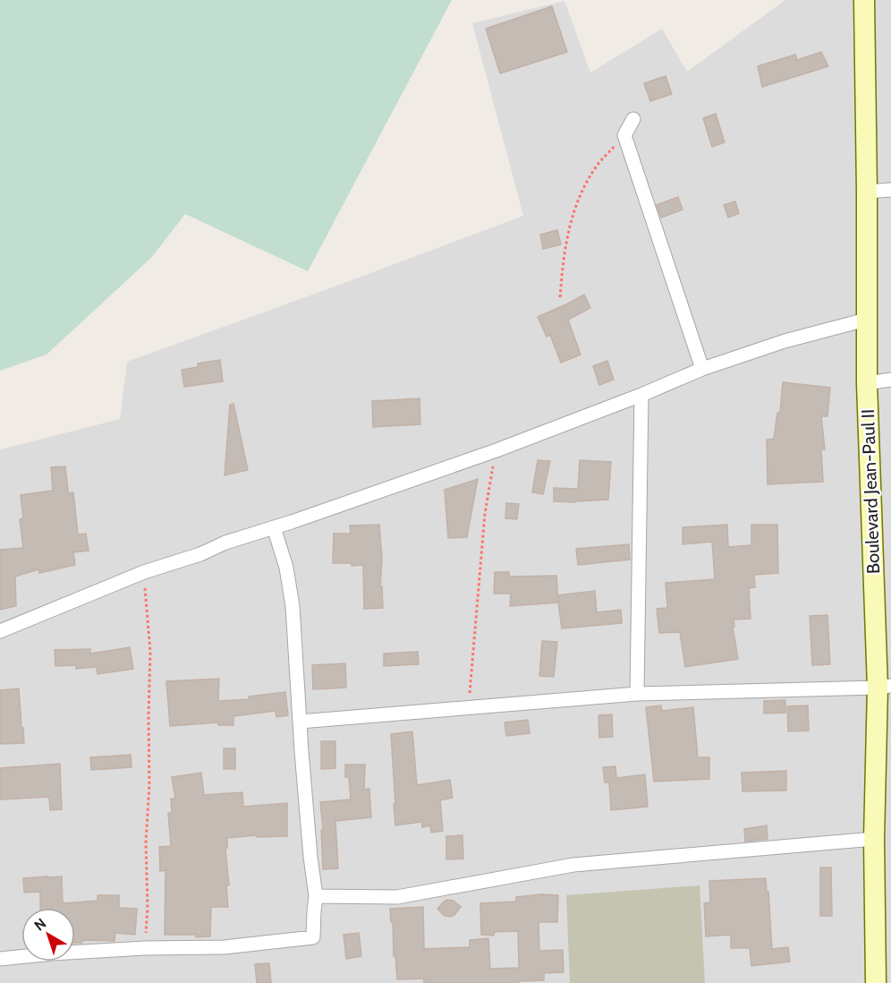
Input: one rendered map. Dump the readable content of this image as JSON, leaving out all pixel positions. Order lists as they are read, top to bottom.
{
  "streets": {
    "main road": ["Boulevard Jean-Paul II"]
  },
  "north": "top left"
}
